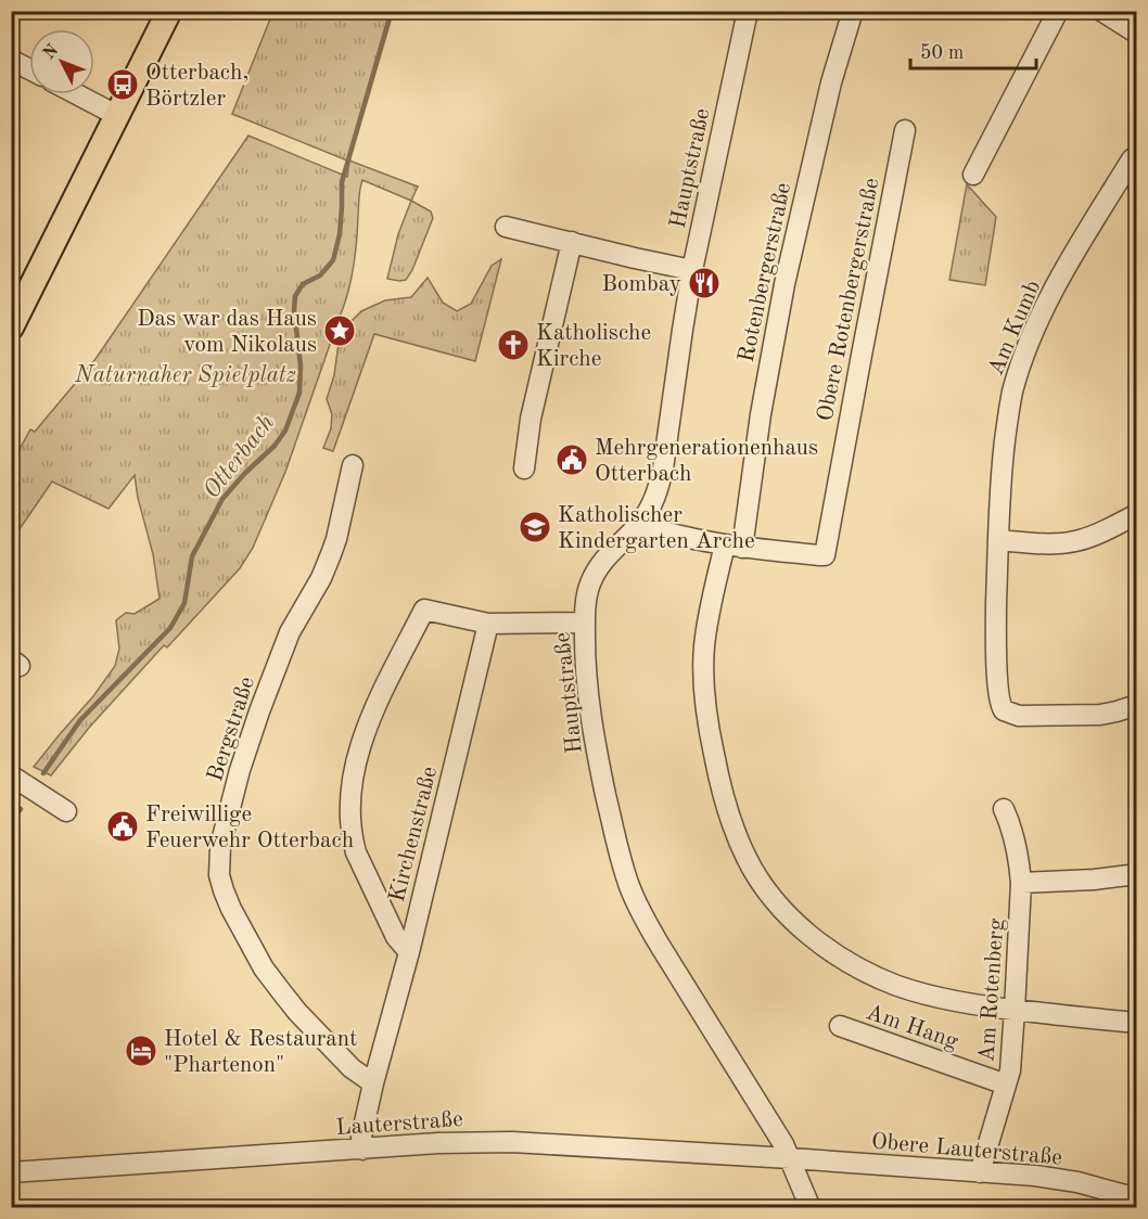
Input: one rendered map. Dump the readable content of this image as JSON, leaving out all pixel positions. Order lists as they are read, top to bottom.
{
  "streets": {
    "street": [
      "Hauptstraße",
      "Rotenbergerstraße",
      "Obere Rotenbergerstraße",
      "Am Kumb",
      "Bergstraße",
      "Kirchenstraße",
      "Am Rotenberg",
      "Am Hang",
      "Lauterstraße",
      "Obere Lauterstraße"
    ]
  },
  "crossings": [
    ["Hauptstraße", "Lauterstraße"],
    ["Hauptstraße", "Obere Lauterstraße"],
    ["Rotenbergerstraße", "Obere Rotenbergerstraße"],
    ["Rotenbergerstraße", "Am Rotenberg"],
    ["Bergstraße", "Kirchenstraße"],
    ["Kirchenstraße", "Lauterstraße"],
    ["Am Rotenberg", "Am Hang"],
    ["Am Rotenberg", "Obere Lauterstraße"],
    ["Lauterstraße", "Obere Lauterstraße"]
  ],
  "water": ["Otterbach"],
  "parks": ["Naturnaher Spielplatz"],
  "places": {
    "bus stop": ["Otterbach, Börtzler"],
    "restaurant": ["Bombay"],
    "place": ["Das war das Haus vom Nikolaus"],
    "church": ["Katholische Kirche"],
    "public building": ["Mehrgenerationenhaus Otterbach", "Freiwillige Feuerwehr Otterbach"],
    "school or university": ["Katholischer Kindergarten Arche"],
    "hotel": ["Hotel & Restaurant \"Phartenon\""]
  },
  "scale_bar": "50 m",
  "north": "top left"
}
